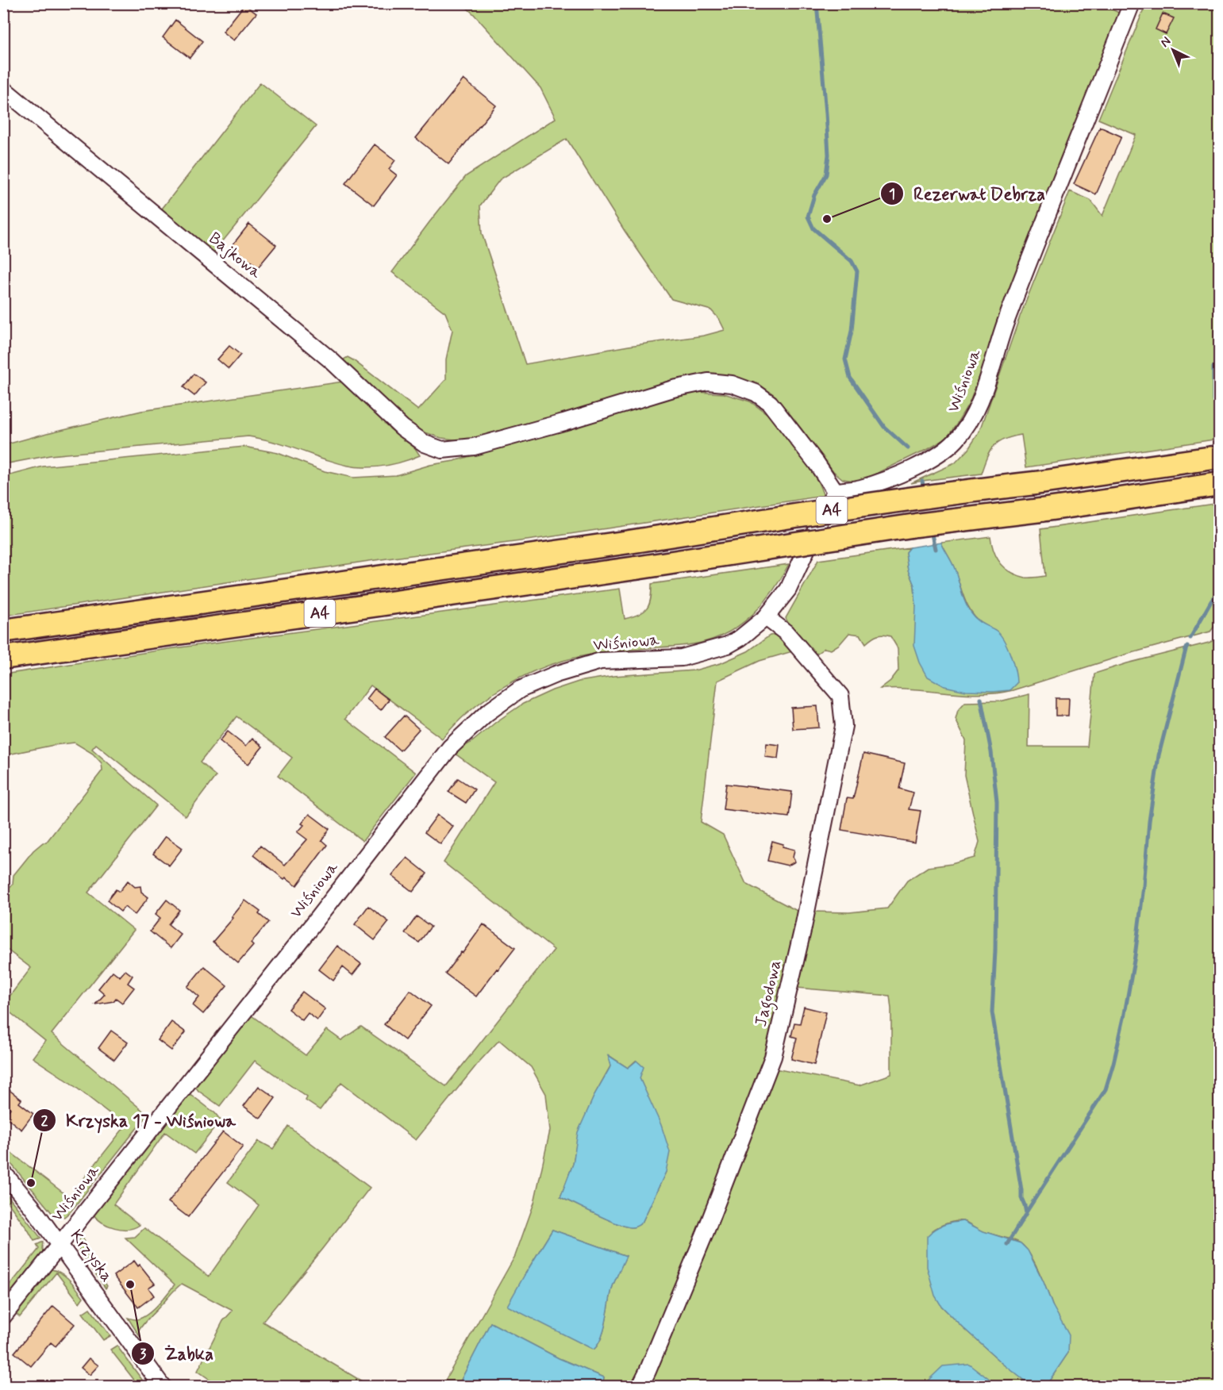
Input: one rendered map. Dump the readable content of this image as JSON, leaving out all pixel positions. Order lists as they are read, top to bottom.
{
  "streets": {
    "highway": ["A4"],
    "street": [
      "Bajkowa",
      "Wiśniowa",
      "Jagodowa",
      "Krzyska"
    ]
  },
  "crossings": [
    ["Bajkowa", "Wiśniowa"],
    ["Wiśniowa", "Jagodowa"],
    ["Wiśniowa", "Krzyska"]
  ],
  "places": ["Rezerwat Debrza", "Krzyska 17 - Wiśniowa", "Żabka"],
  "north": "top left"
}
